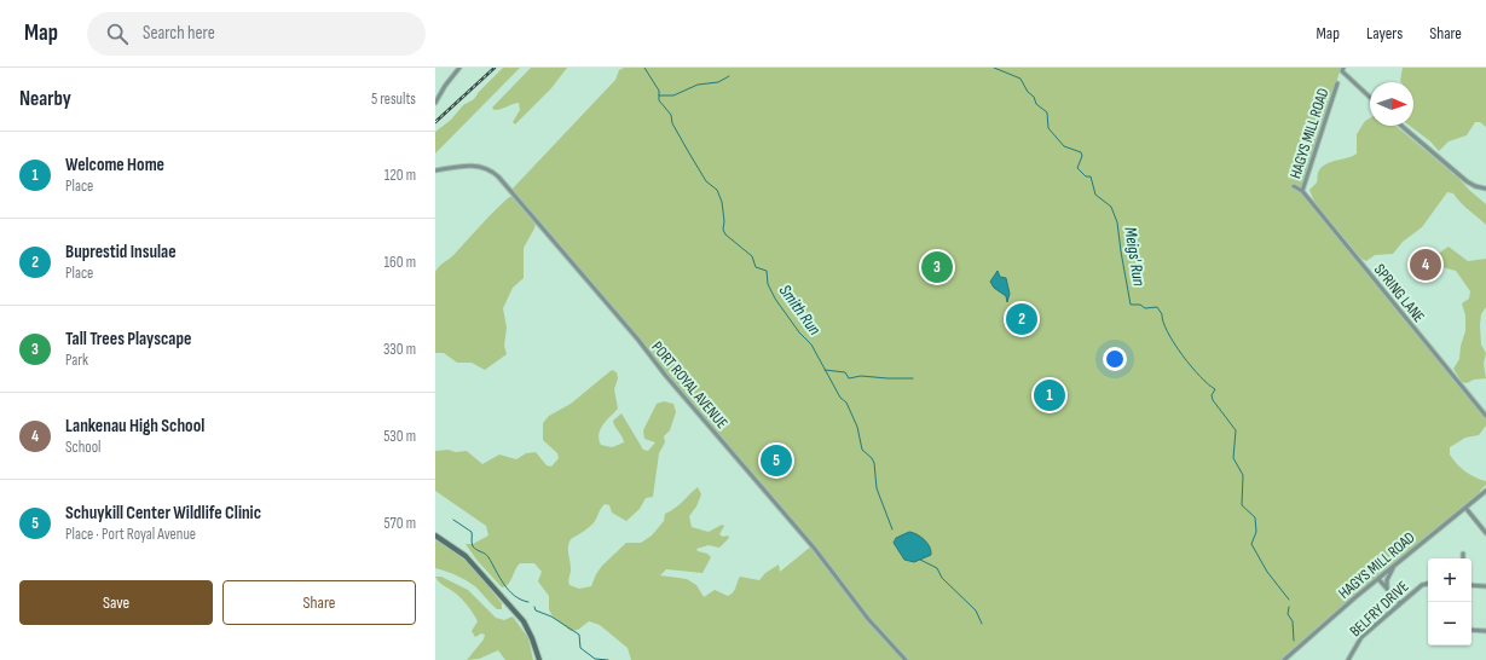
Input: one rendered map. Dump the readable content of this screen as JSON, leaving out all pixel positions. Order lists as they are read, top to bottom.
{
  "streets": {
    "street": [
      "HAGYS MILL ROAD",
      "SPRING LANE",
      "PORT ROYAL AVENUE",
      "BELFRY DRIVE"
    ]
  },
  "crossings": [
    ["HAGYS MILL ROAD", "SPRING LANE"]
  ],
  "water": ["Meigs' Run", "Smith Run"],
  "north": "right",
  "page": {
    "header": "Map",
    "search": "Search here",
    "nav": ["Map", "Layers", "Share"],
    "heading": ["Nearby", "5 results"],
    "list": [
      {
        "mark": "1",
        "name": "Welcome Home",
        "note": "Place",
        "value": "120 m"
      },
      {
        "mark": "2",
        "name": "Buprestid Insulae",
        "note": "Place",
        "value": "160 m"
      },
      {
        "mark": "3",
        "name": "Tall Trees Playscape",
        "note": "Park",
        "value": "330 m"
      },
      {
        "mark": "4",
        "name": "Lankenau High School",
        "note": "School",
        "value": "530 m"
      },
      {
        "mark": "5",
        "name": "Schuykill Center Wildlife Clinic",
        "note": "Place · Port Royal Avenue",
        "value": "570 m"
      }
    ],
    "pins": [
      "4",
      "3",
      "2",
      "1",
      "5"
    ],
    "map_buttons": ["+", "−"],
    "buttons": ["Save", "Share"]
  }
}
